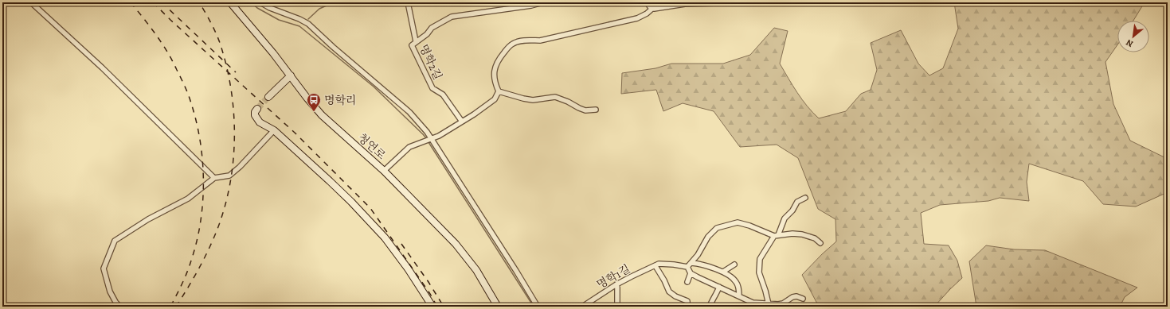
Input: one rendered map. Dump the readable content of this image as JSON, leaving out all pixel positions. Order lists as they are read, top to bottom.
{
  "streets": {
    "main road": ["청연로"],
    "street": ["명학2길", "명학1길"]
  },
  "places": {
    "bus stop": ["명학리"]
  },
  "north": "bottom left"
}
